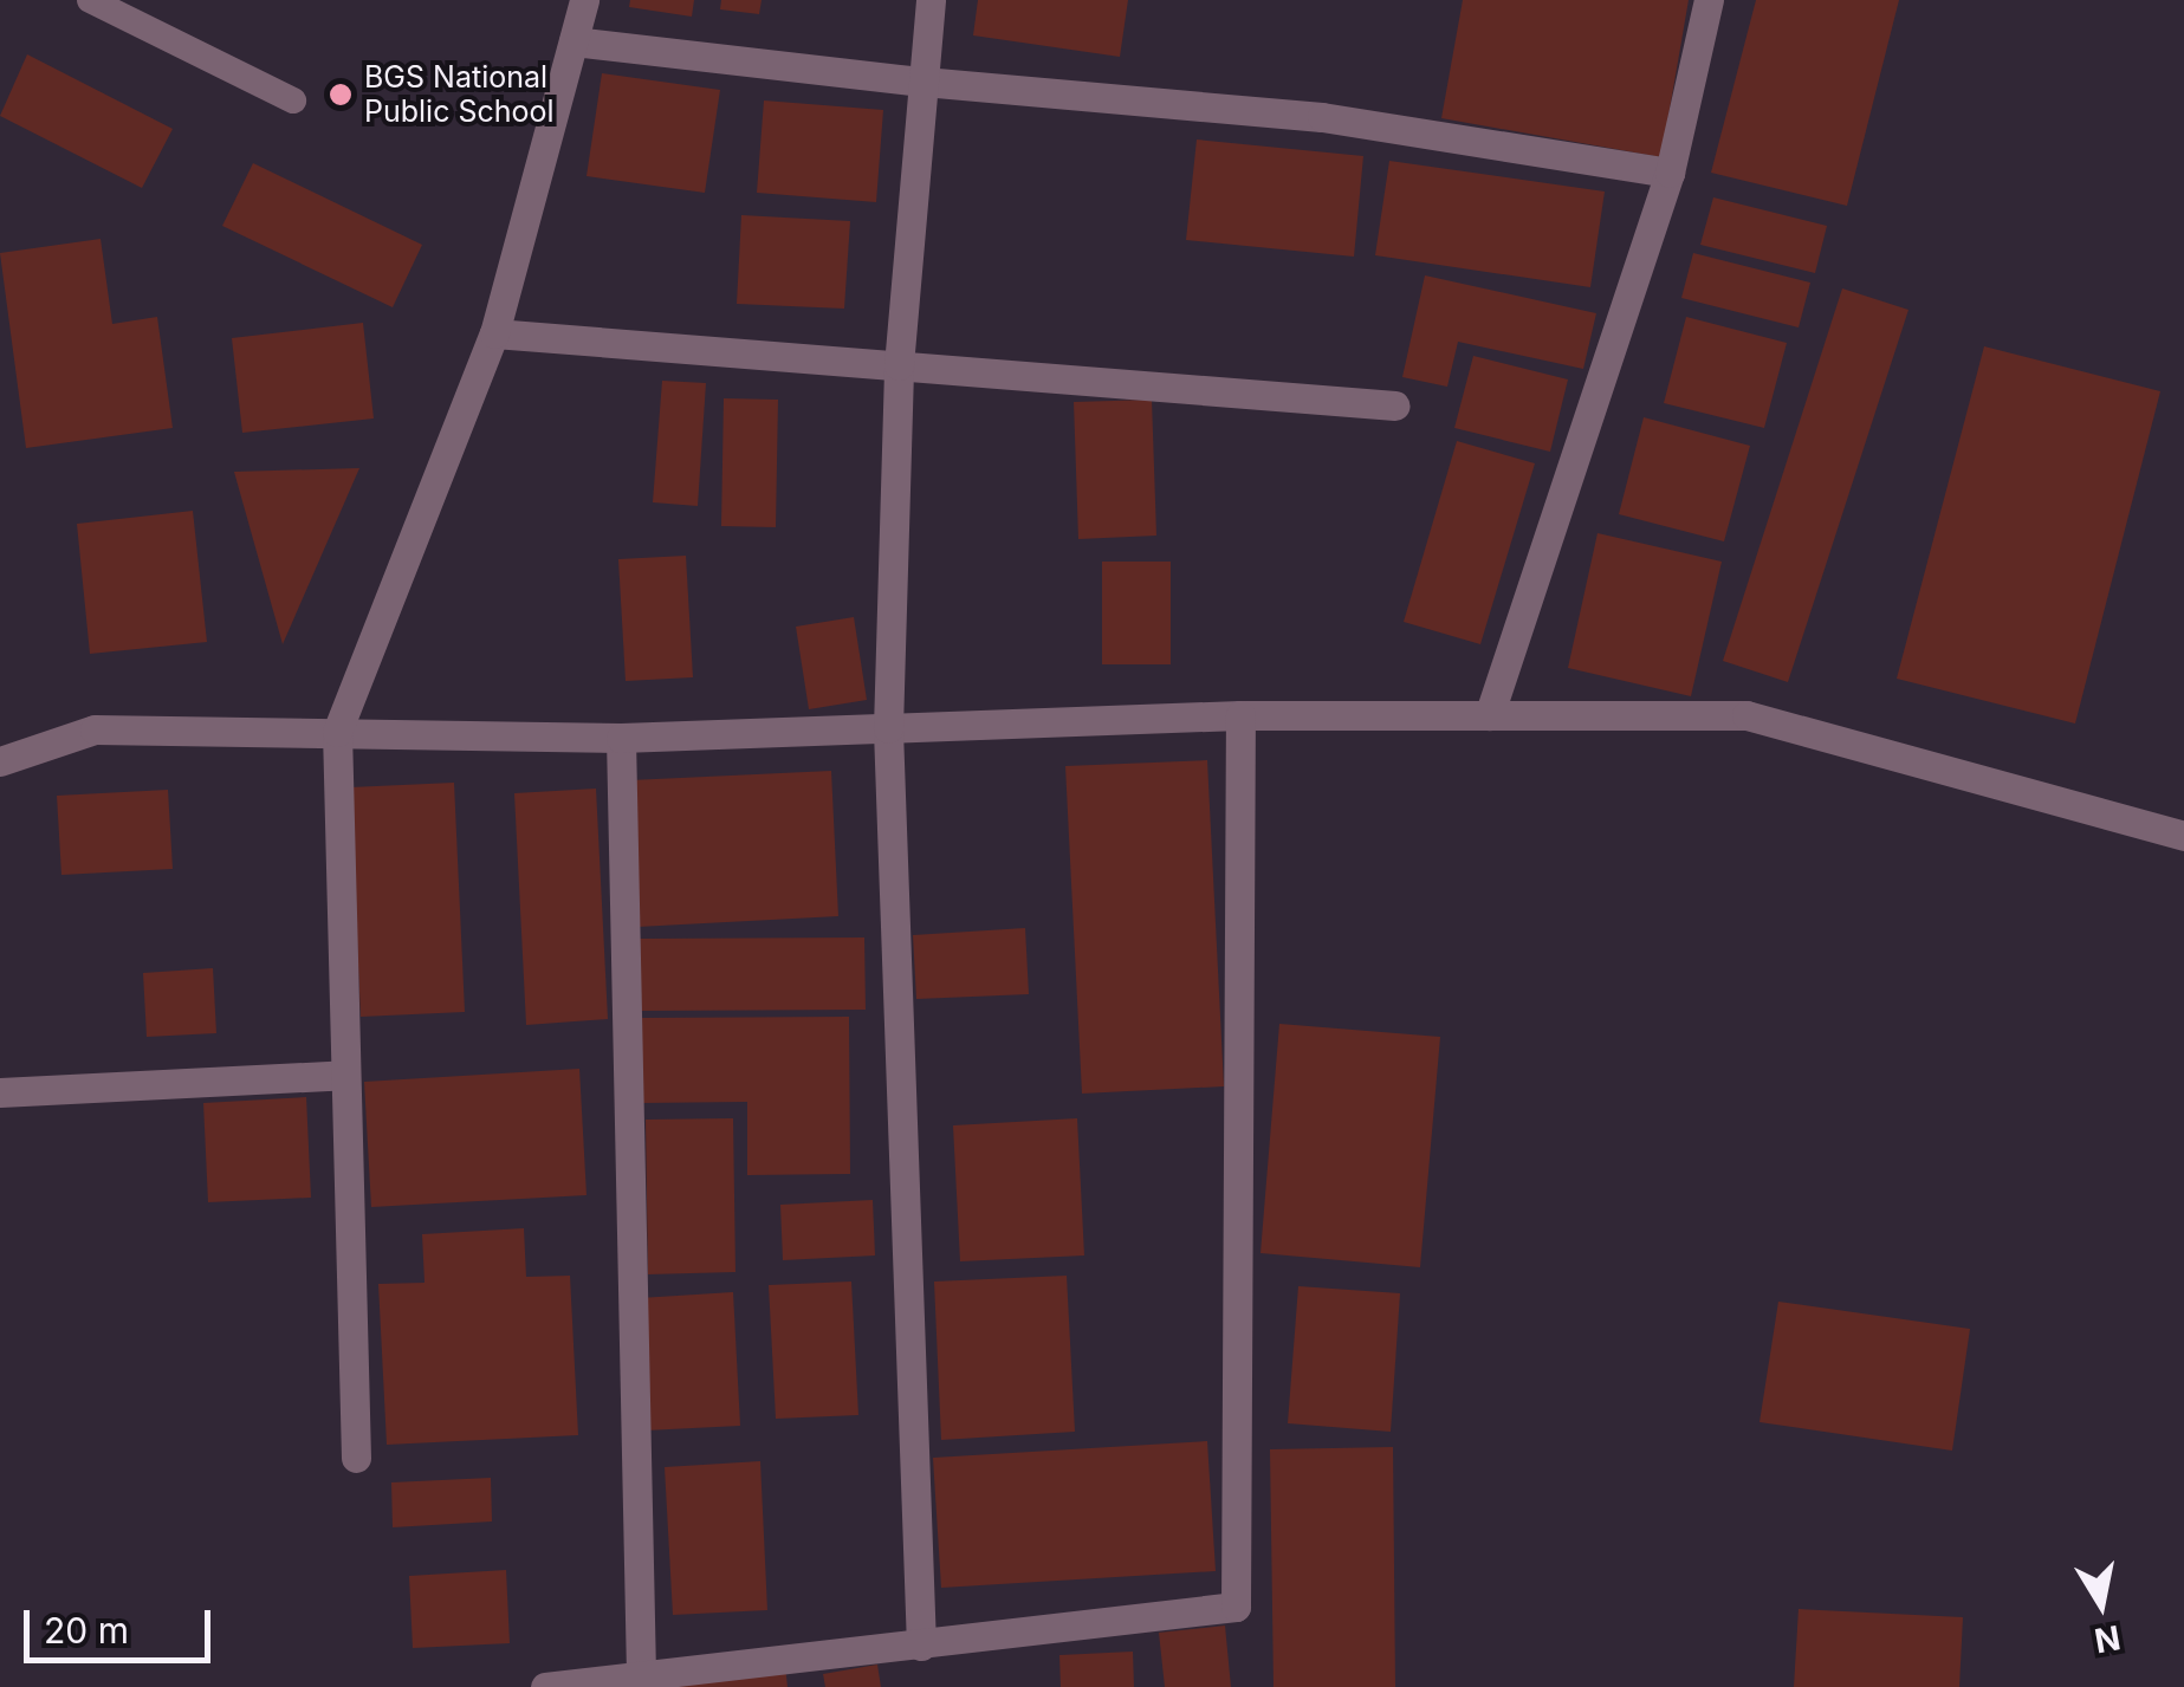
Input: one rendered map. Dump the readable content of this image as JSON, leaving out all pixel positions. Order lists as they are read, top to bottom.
{
  "places": ["BGS National Public School"],
  "scale_bar": "20 m",
  "north": "bottom"
}
